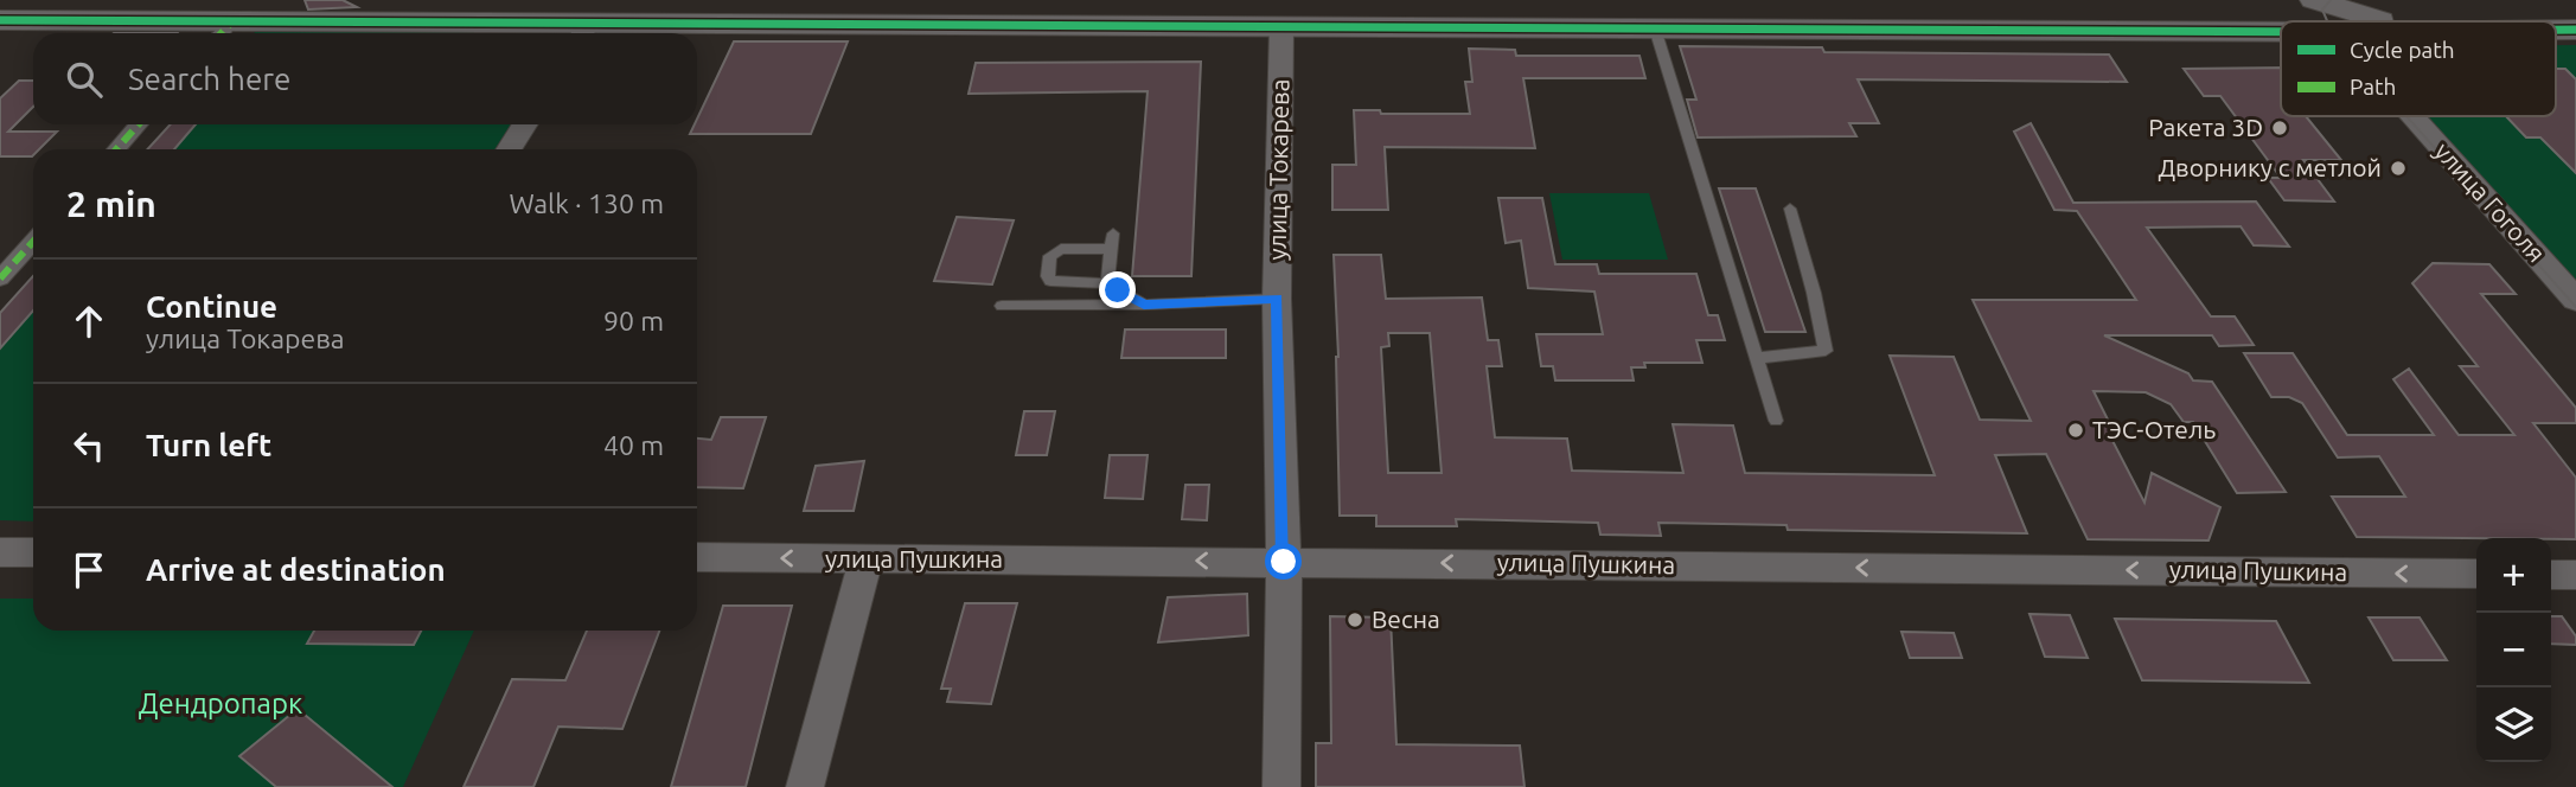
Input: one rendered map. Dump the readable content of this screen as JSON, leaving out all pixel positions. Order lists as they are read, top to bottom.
{
  "streets": {
    "street": ["улица Токарева", "улица Гоголя", "улица Пушкина"]
  },
  "crossings": [
    ["улица Токарева", "улица Пушкина"]
  ],
  "one_way": ["улица Пушкина"],
  "parks": ["Дендропарк"],
  "places": [
    "Ракета 3D",
    "Дворнику с метлой",
    "ТЭС-Отель",
    "Весна"
  ],
  "legend": ["Cycle path", "Path"],
  "page": {
    "search": "Search here",
    "heading": ["2 min", "Walk · 130 m"],
    "list": [
      ["Continue", "улица Токарева", "90 m"],
      ["Turn left", "40 m"],
      "Arrive at destination"
    ],
    "map_buttons": ["+", "−"]
  }
}
